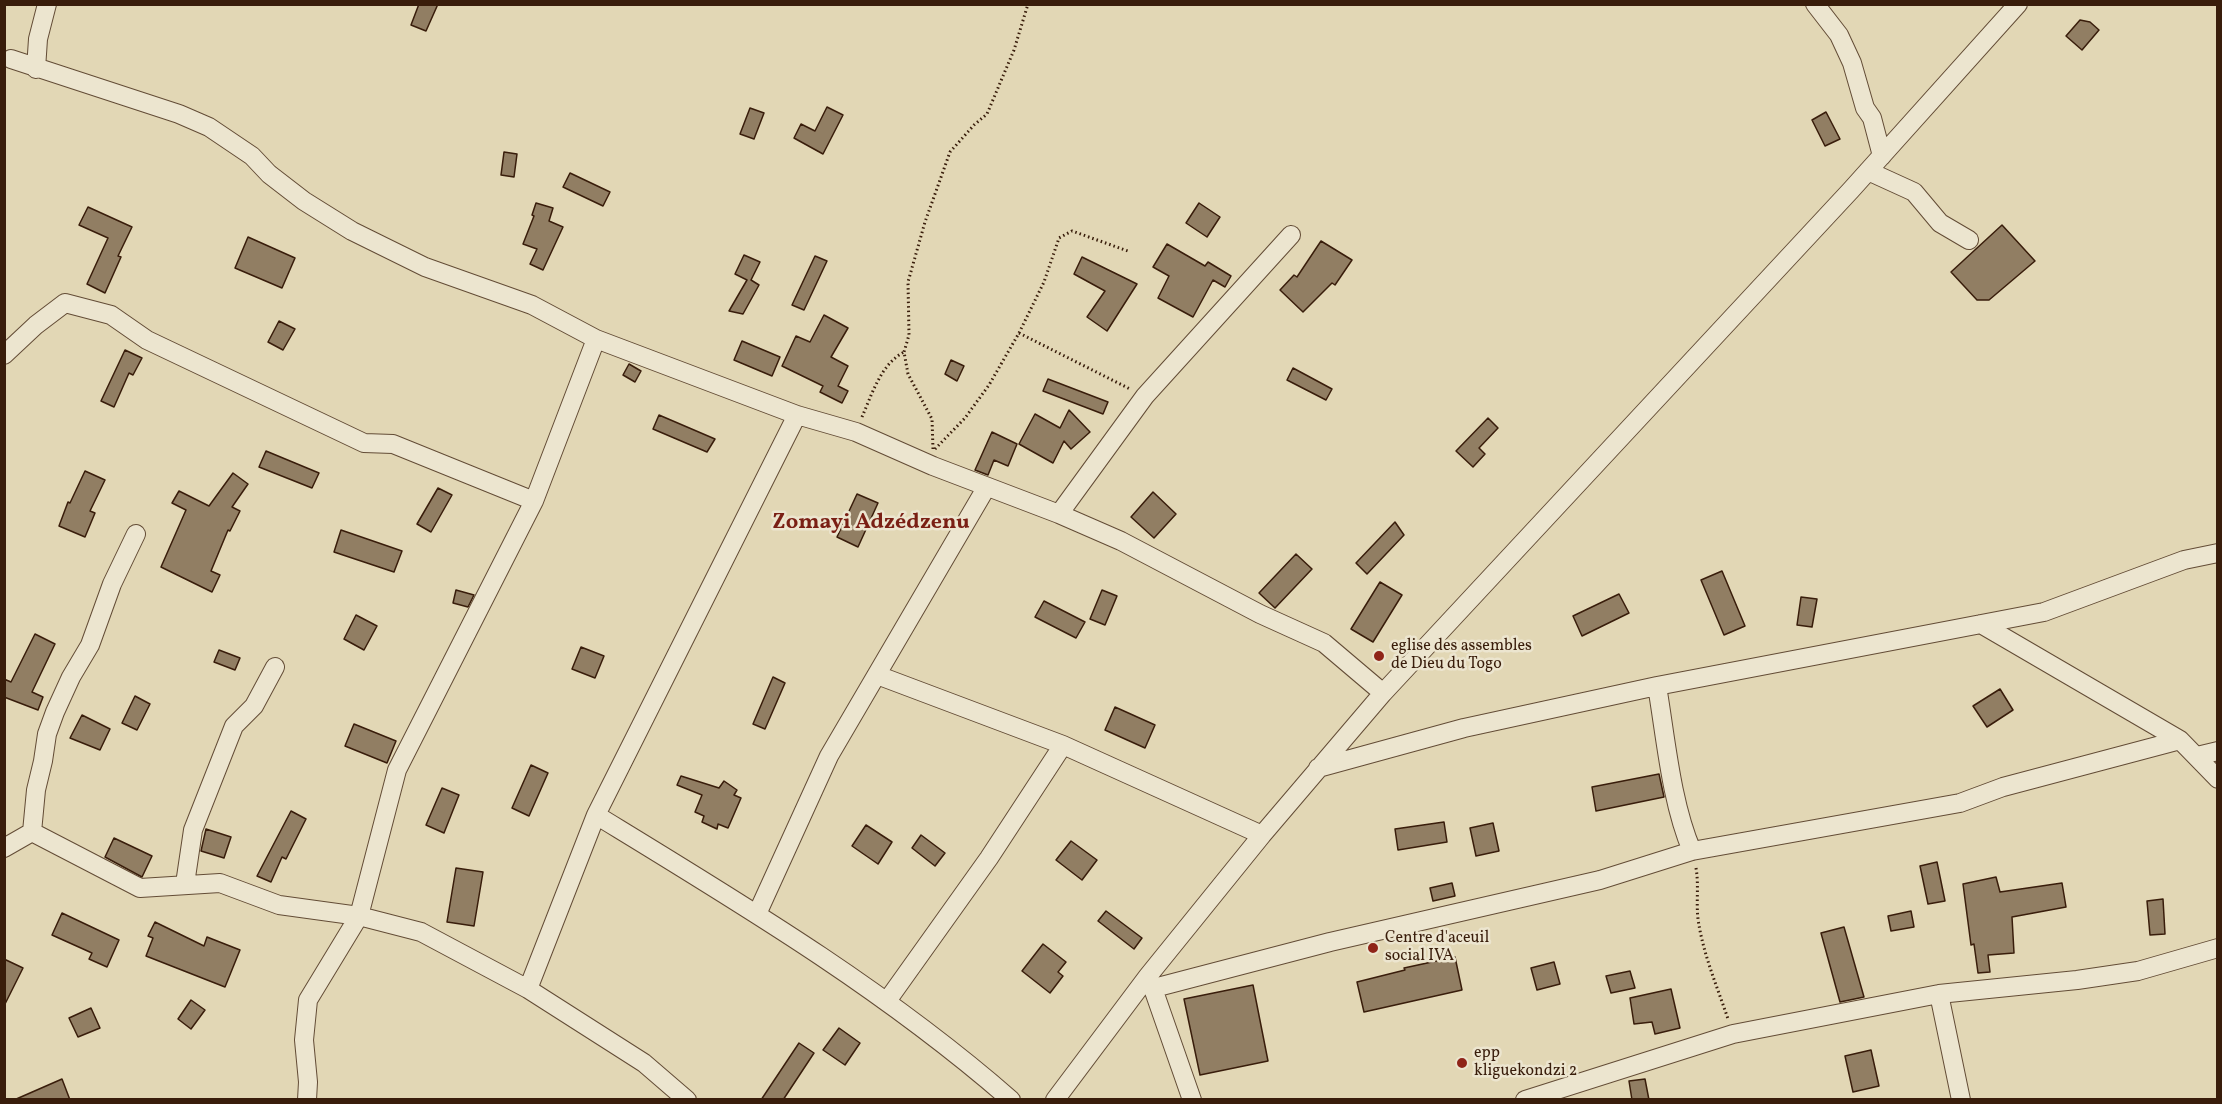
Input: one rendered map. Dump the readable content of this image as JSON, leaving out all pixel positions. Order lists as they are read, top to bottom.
{
  "districts": ["Zomayi Adzédzenu"],
  "places": ["eglise des assembles de Dieu du Togo", "Centre d'aceuil social IVA", "epp kliguekondzi 2"]
}
